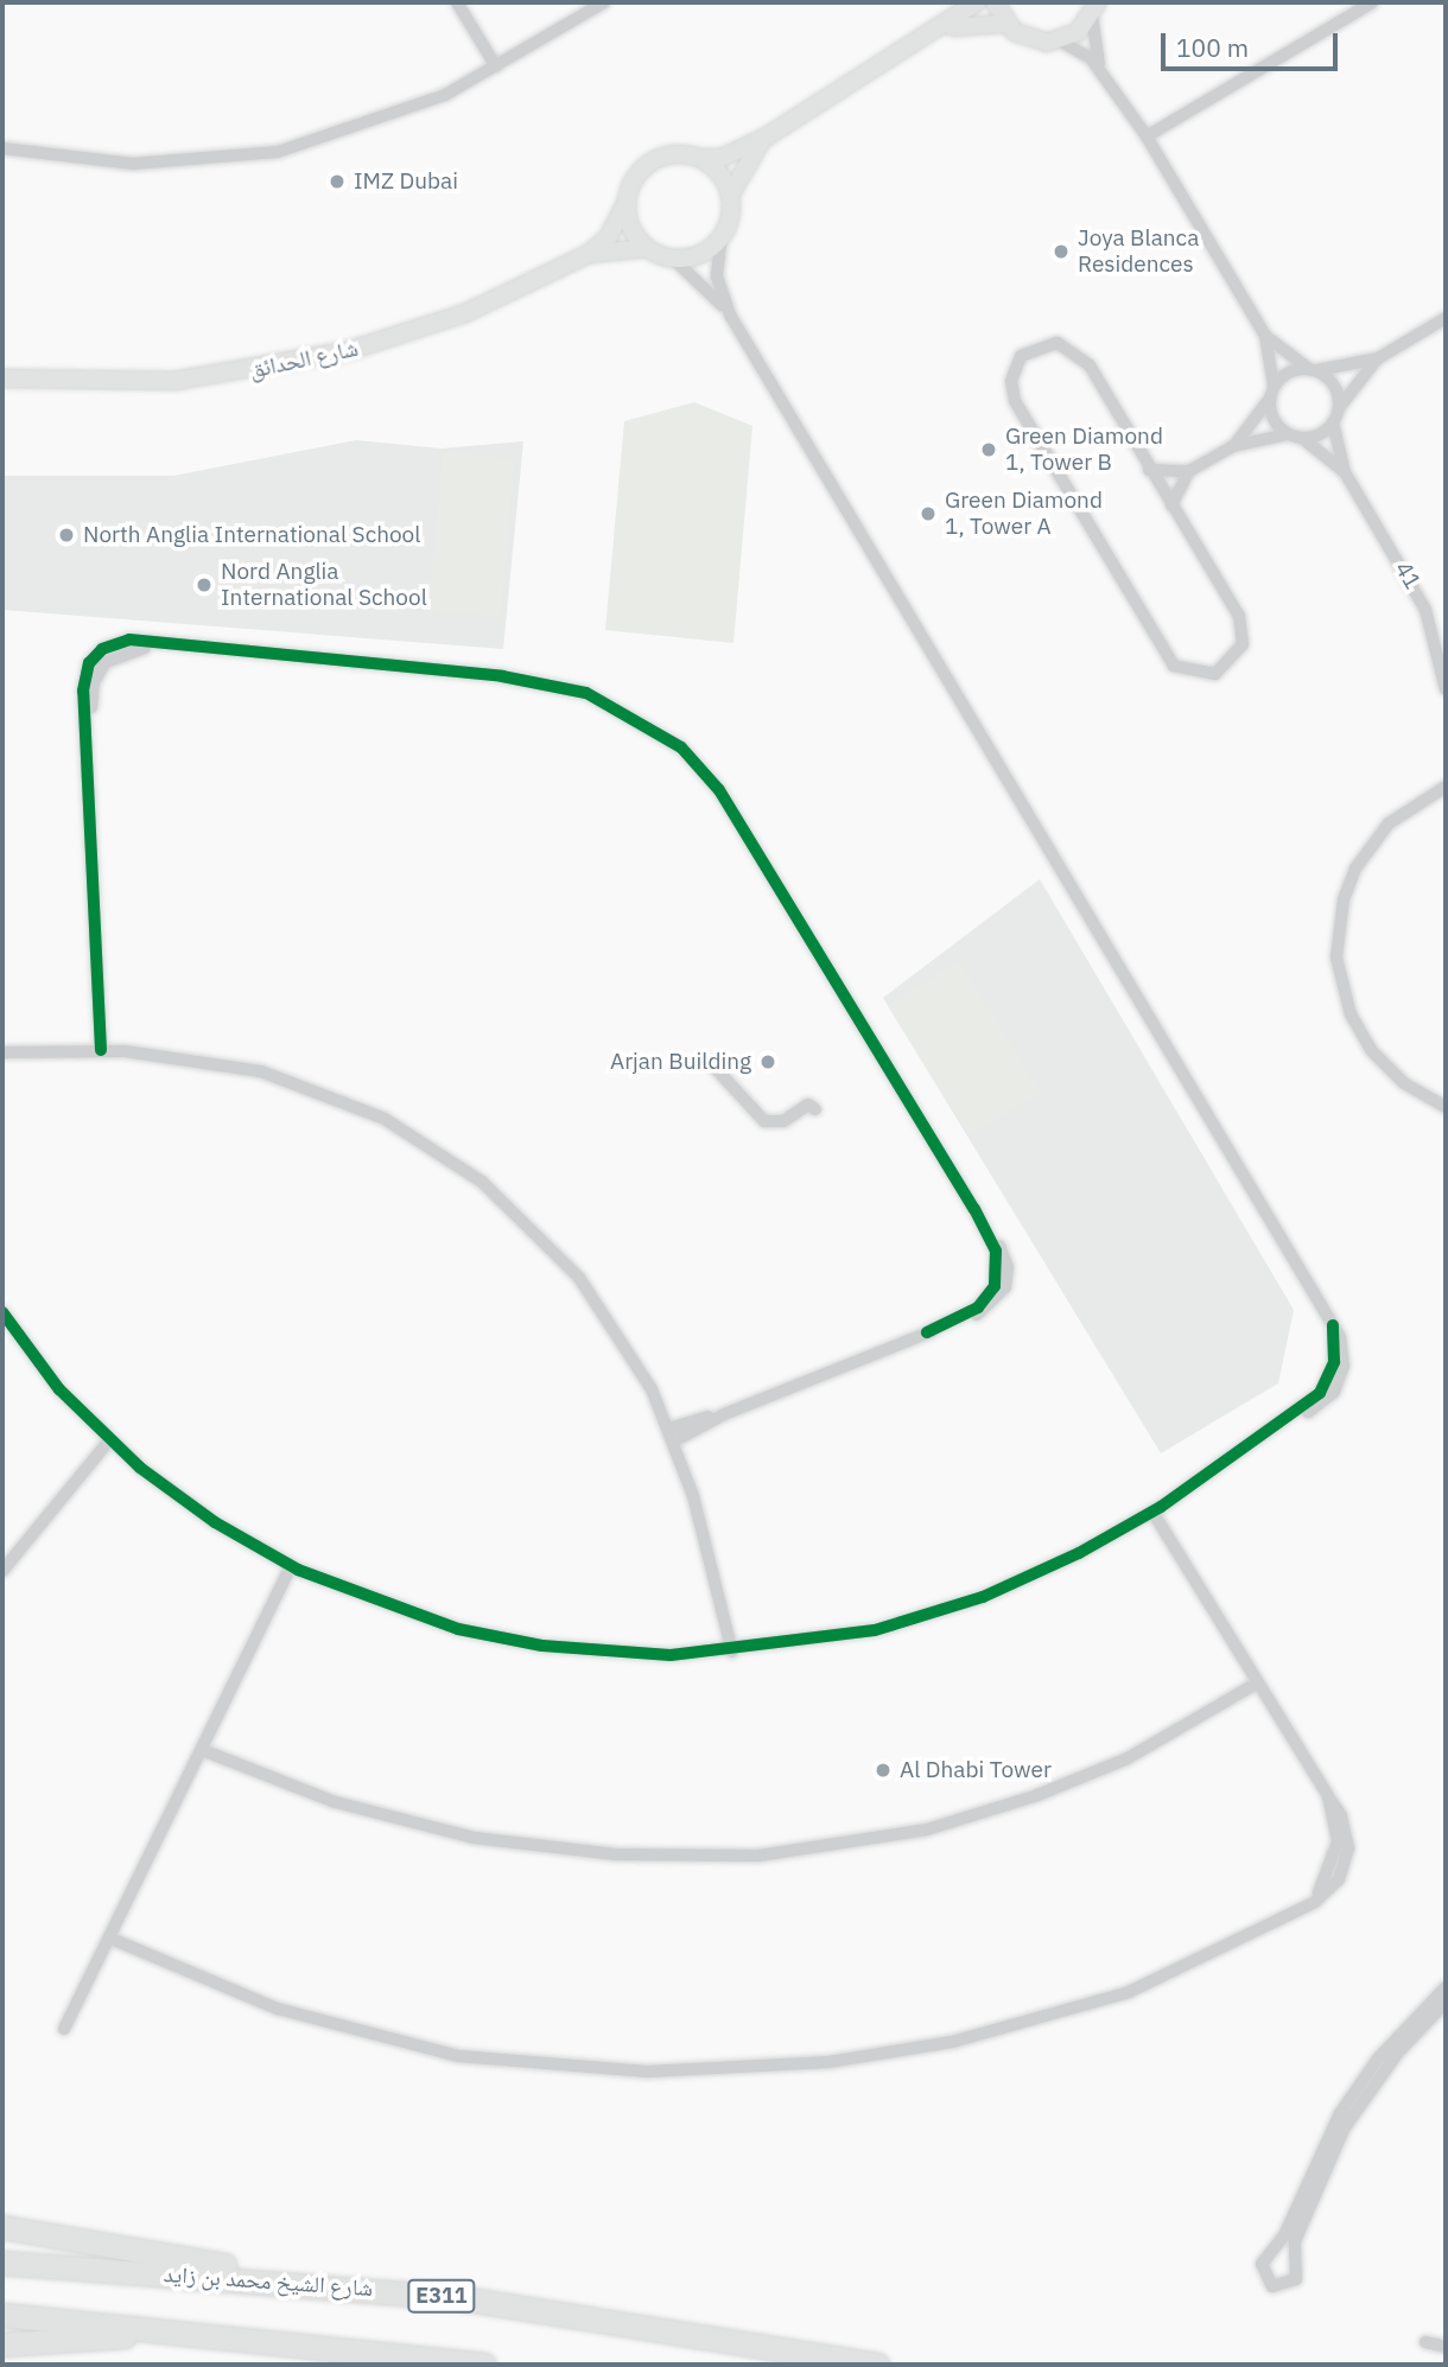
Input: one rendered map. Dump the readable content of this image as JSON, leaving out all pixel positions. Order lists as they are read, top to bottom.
{
  "streets": {
    "highway": ["شارع الشيخ محمد بن زايد", "E311"],
    "street": ["شارع الحدائق", "41"]
  },
  "places": [
    "IMZ Dubai",
    "Joya Blanca Residences",
    "Green Diamond 1, Tower B",
    "Green Diamond 1, Tower A",
    "North Anglia International School",
    "Nord Anglia International School",
    "Arjan Building",
    "Al Dhabi Tower"
  ],
  "scale_bar": "100 m"
}
